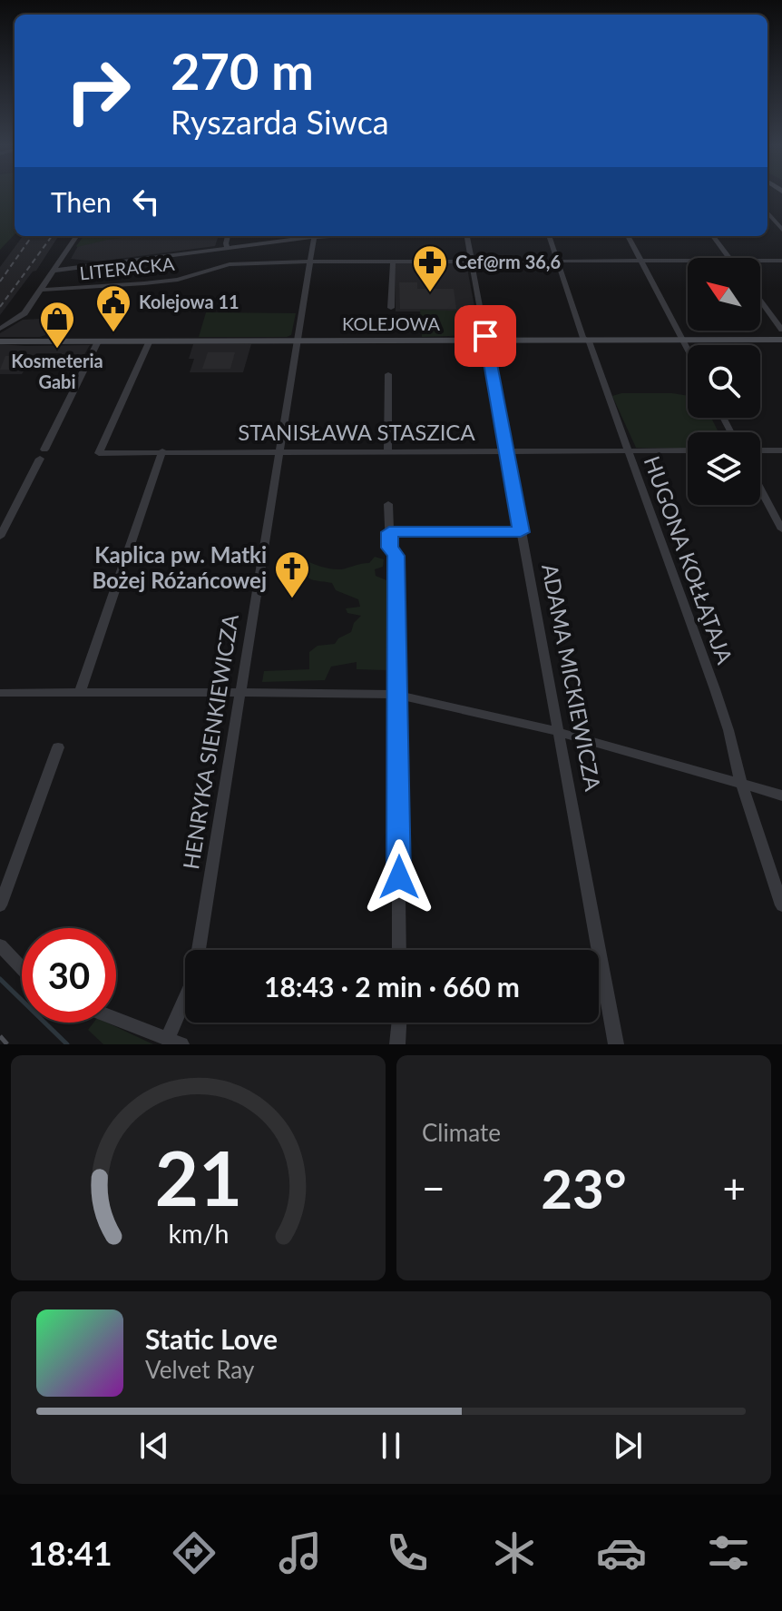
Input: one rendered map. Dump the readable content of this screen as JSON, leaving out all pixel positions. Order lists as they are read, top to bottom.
{
  "streets": {
    "street": [
      "LITERACKA",
      "KOLEJOWA",
      "STANISŁAWA STASZICA",
      "HUGONA KOŁŁĄTAJA",
      "ADAMA MICKIEWICZA",
      "HENRYKA SIENKIEWICZA"
    ]
  },
  "crossings": [
    ["LITERACKA", "HUGONA KOŁŁĄTAJA"],
    ["LITERACKA", "ADAMA MICKIEWICZA"],
    ["LITERACKA", "HENRYKA SIENKIEWICZA"],
    ["KOLEJOWA", "STANISŁAWA STASZICA"],
    ["KOLEJOWA", "HUGONA KOŁŁĄTAJA"],
    ["KOLEJOWA", "ADAMA MICKIEWICZA"],
    ["KOLEJOWA", "HENRYKA SIENKIEWICZA"],
    ["STANISŁAWA STASZICA", "HUGONA KOŁŁĄTAJA"],
    ["STANISŁAWA STASZICA", "ADAMA MICKIEWICZA"],
    ["STANISŁAWA STASZICA", "HENRYKA SIENKIEWICZA"]
  ],
  "places": {
    "pharmacy": ["Cef@rm 36,6"],
    "public building": ["Kolejowa 11"],
    "shop": ["Kosmeteria Gabi"],
    "church": ["Kaplica pw. Matki Bożej Różańcowej"]
  },
  "north": "top left",
  "page": {
    "turn": ["270 m", "Ryszarda Siwca"],
    "then": "Then",
    "limit": "30",
    "trip": "18:43 · 2 min · 660 m",
    "tile": "Climate",
    "heat": ["−", "23°", "+"],
    "song": ["Static Love", "Velvet Ray"],
    "tabs": "18:41",
    "gauge": ["21", "km/h"]
  }
}
